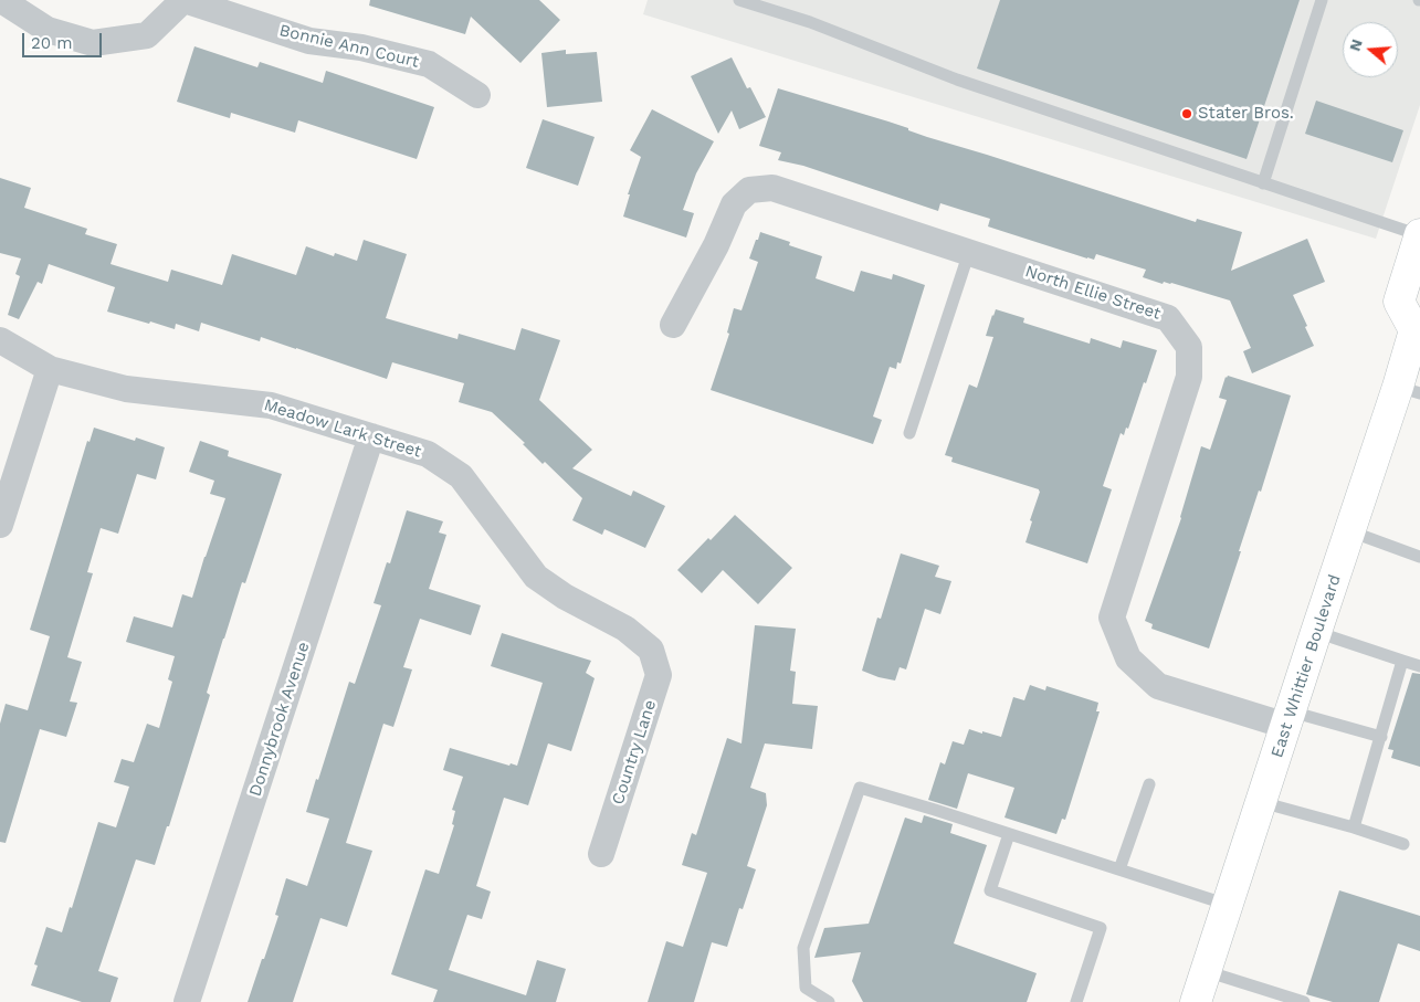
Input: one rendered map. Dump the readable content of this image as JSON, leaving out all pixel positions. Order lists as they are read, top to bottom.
{
  "streets": {
    "main road": ["East Whittier Boulevard"],
    "street": [
      "Bonnie Ann Court",
      "North Ellie Street",
      "Meadow Lark Street",
      "Donnybrook Avenue",
      "Country Lane"
    ]
  },
  "crossings": [
    ["North Ellie Street", "East Whittier Boulevard"],
    ["Meadow Lark Street", "Donnybrook Avenue"],
    ["Meadow Lark Street", "Country Lane"]
  ],
  "places": ["Stater Bros."],
  "scale_bar": "20 m",
  "north": "left"
}
